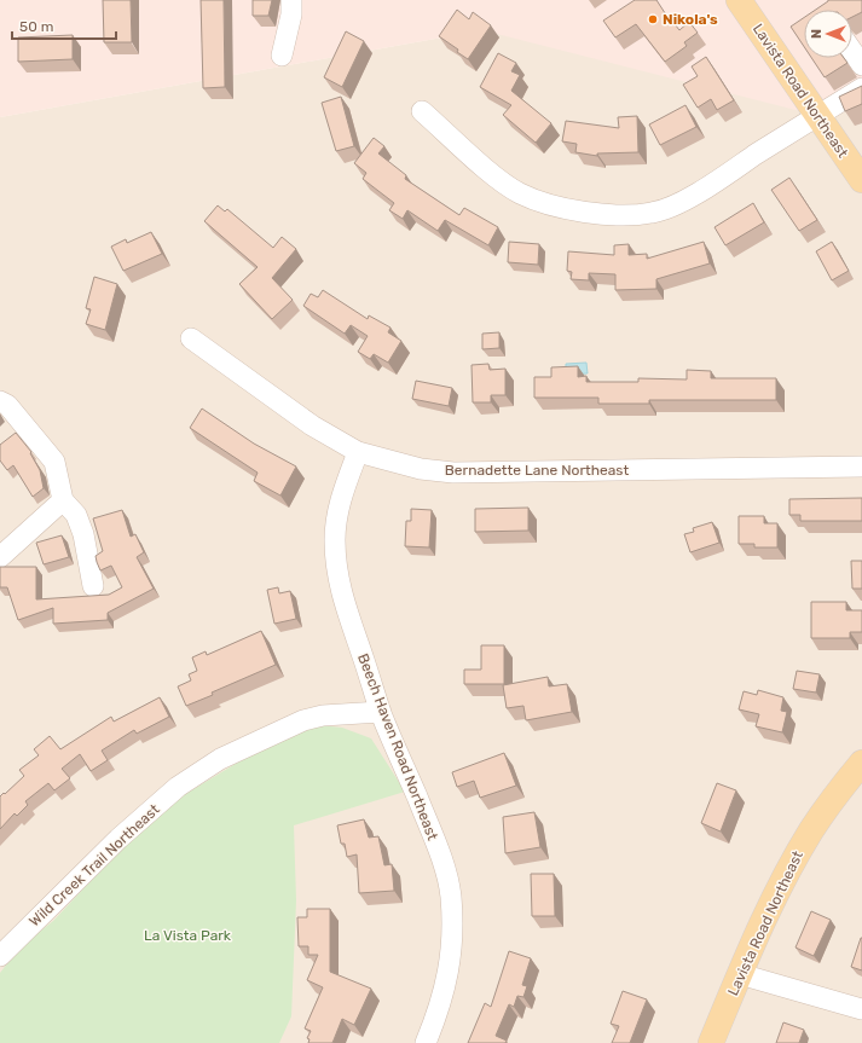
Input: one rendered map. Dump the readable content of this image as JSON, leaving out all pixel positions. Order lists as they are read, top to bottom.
{
  "streets": {
    "main road": ["Lavista Road Northeast"],
    "street": ["Bernadette Lane Northeast", "Beech Haven Road Northeast", "Wild Creek Trail Northeast"]
  },
  "crossings": [
    ["Bernadette Lane Northeast", "Beech Haven Road Northeast"],
    ["Beech Haven Road Northeast", "Wild Creek Trail Northeast"]
  ],
  "parks": ["La Vista Park"],
  "places": ["Nikola's"],
  "scale_bar": "50 m",
  "north": "left"
}
